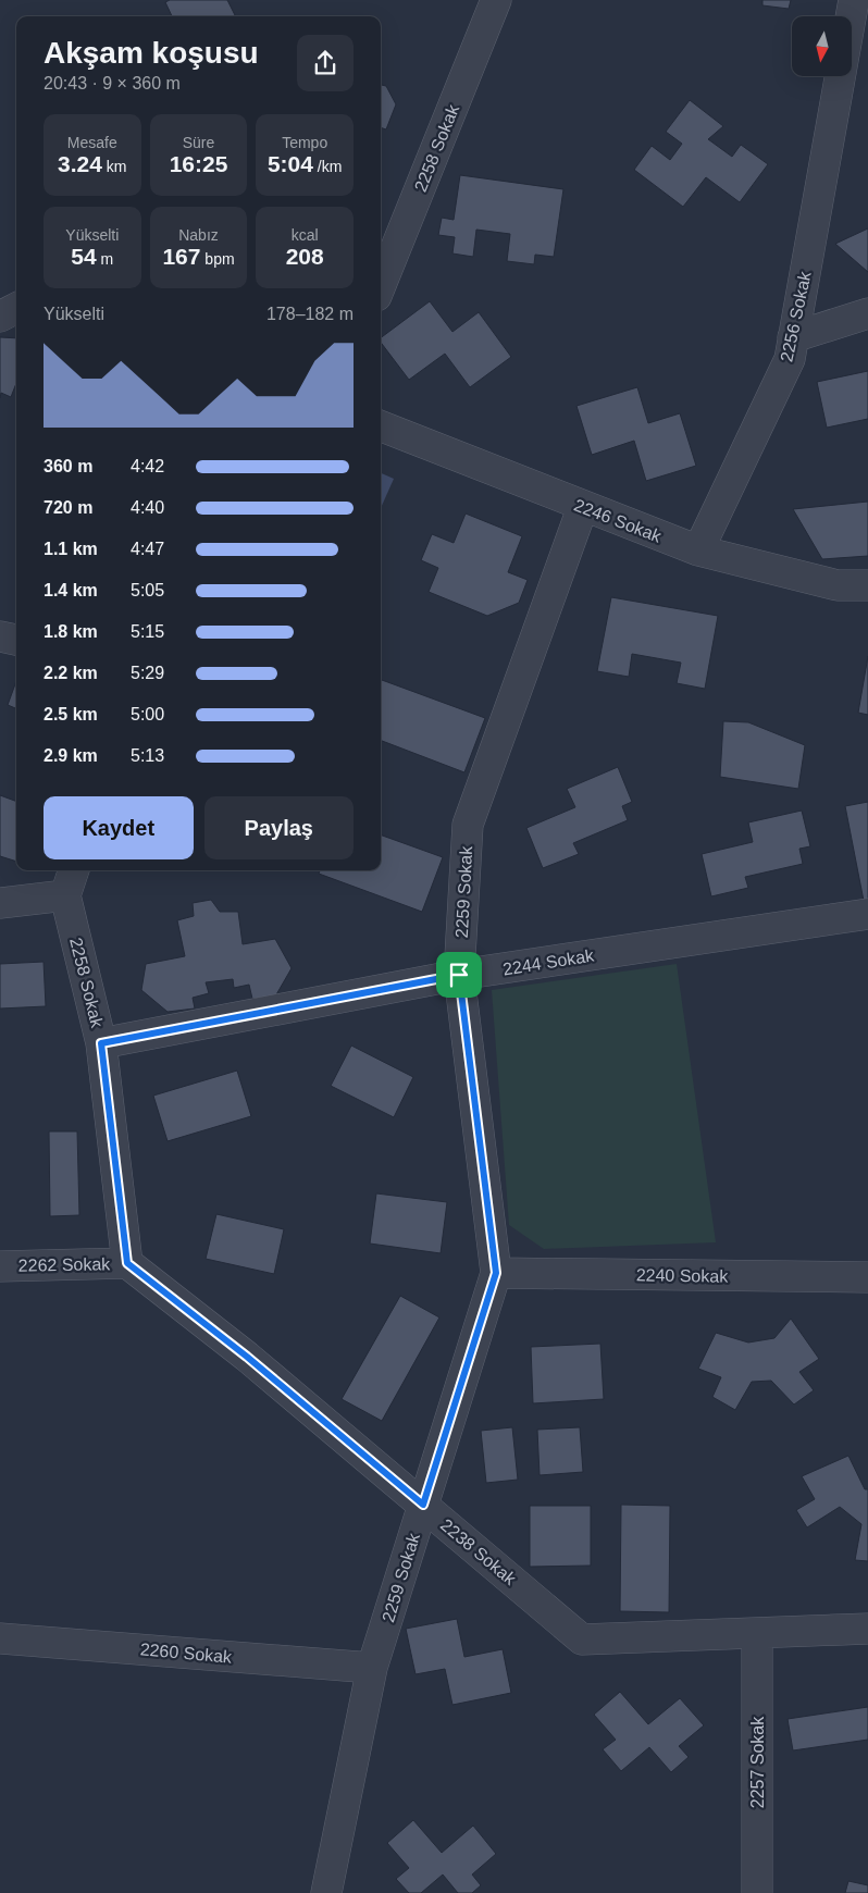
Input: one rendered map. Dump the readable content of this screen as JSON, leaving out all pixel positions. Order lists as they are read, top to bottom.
{
  "streets": {
    "street": [
      "2258 Sokak",
      "2256 Sokak",
      "2246 Sokak",
      "2259 Sokak",
      "2244 Sokak",
      "2262 Sokak",
      "2240 Sokak",
      "2238 Sokak",
      "2260 Sokak",
      "2257 Sokak"
    ]
  },
  "crossings": [
    ["2258 Sokak", "2244 Sokak"],
    ["2258 Sokak", "2262 Sokak"],
    ["2258 Sokak", "2238 Sokak"],
    ["2256 Sokak", "2246 Sokak"],
    ["2246 Sokak", "2259 Sokak"],
    ["2259 Sokak", "2244 Sokak"],
    ["2259 Sokak", "2240 Sokak"],
    ["2259 Sokak", "2238 Sokak"],
    ["2259 Sokak", "2260 Sokak"],
    ["2262 Sokak", "2238 Sokak"],
    ["2238 Sokak", "2257 Sokak"]
  ],
  "north": "bottom",
  "page": {
    "heading": ["Akşam koşusu", "20:43 · 9 × 360 m"],
    "stats": [
      ["Mesafe", "3.24 km"],
      ["Süre", "16:25"],
      ["Tempo", "5:04 /km"],
      ["Yükselti", "54 m"],
      ["Nabız", "167 bpm"],
      ["kcal", "208"]
    ],
    "chart": ["Yükselti", "178–182 m"],
    "list": [
      {
        "name": "360 m",
        "note": "4:42"
      },
      {
        "name": "720 m",
        "note": "4:40"
      },
      {
        "name": "1.1 km",
        "note": "4:47"
      },
      {
        "name": "1.4 km",
        "note": "5:05"
      },
      {
        "name": "1.8 km",
        "note": "5:15"
      },
      {
        "name": "2.2 km",
        "note": "5:29"
      },
      {
        "name": "2.5 km",
        "note": "5:00"
      },
      {
        "name": "2.9 km",
        "note": "5:13"
      }
    ],
    "buttons": ["Kaydet", "Paylaş"]
  }
}
